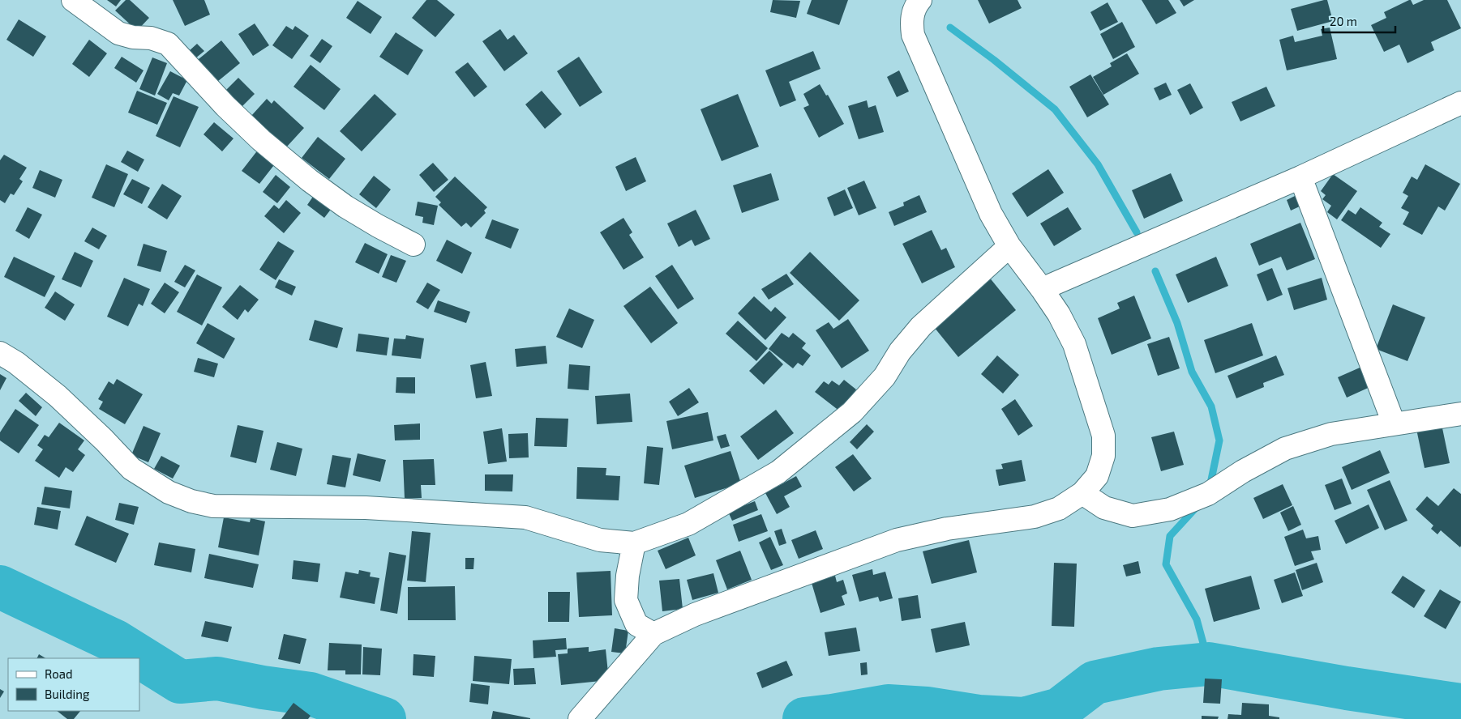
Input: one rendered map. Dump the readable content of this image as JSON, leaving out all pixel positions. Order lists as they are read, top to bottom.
{
  "legend": ["Road", "Building"],
  "scale_bar": "20 m"
}
